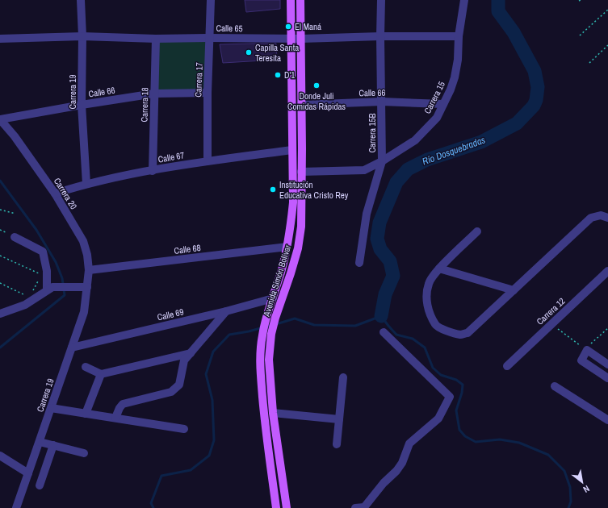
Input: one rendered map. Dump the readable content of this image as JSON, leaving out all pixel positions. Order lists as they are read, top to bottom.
{
  "streets": {
    "main road": ["Avenida Simón Bolívar"],
    "street": [
      "Calle 65",
      "Carrera 17",
      "Carrera 19",
      "Calle 66",
      "Carrera 15",
      "Carrera 18",
      "Carrera 15B",
      "Calle 67",
      "Carrera 20",
      "Calle 68",
      "Carrera 12",
      "Calle 69"
    ]
  },
  "crossings": [
    ["Calle 65", "Carrera 17"],
    ["Calle 65", "Carrera 19"],
    ["Calle 65", "Carrera 15"],
    ["Calle 65", "Carrera 18"],
    ["Calle 65", "Carrera 15B"],
    ["Calle 65", "Avenida Simón Bolívar"],
    ["Carrera 17", "Calle 66"],
    ["Carrera 17", "Calle 67"],
    ["Carrera 19", "Calle 66"],
    ["Carrera 19", "Calle 67"],
    ["Carrera 19", "Carrera 20"],
    ["Carrera 19", "Calle 69"],
    ["Calle 66", "Carrera 15"],
    ["Calle 66", "Carrera 18"],
    ["Calle 66", "Carrera 15B"],
    ["Calle 66", "Carrera 20"],
    ["Calle 66", "Avenida Simón Bolívar"],
    ["Carrera 15", "Carrera 15B"],
    ["Carrera 18", "Calle 67"],
    ["Calle 67", "Carrera 20"],
    ["Calle 67", "Avenida Simón Bolívar"],
    ["Carrera 20", "Calle 68"],
    ["Calle 68", "Avenida Simón Bolívar"],
    ["Avenida Simón Bolívar", "Calle 69"]
  ],
  "water": ["Río Dosquebradas"],
  "places": [
    "El Maná",
    "Capilla Santa Teresita",
    "D'1",
    "Donde Juli Comidas Rápidas",
    "Institución Educativa Cristo Rey"
  ],
  "north": "bottom right"
}
